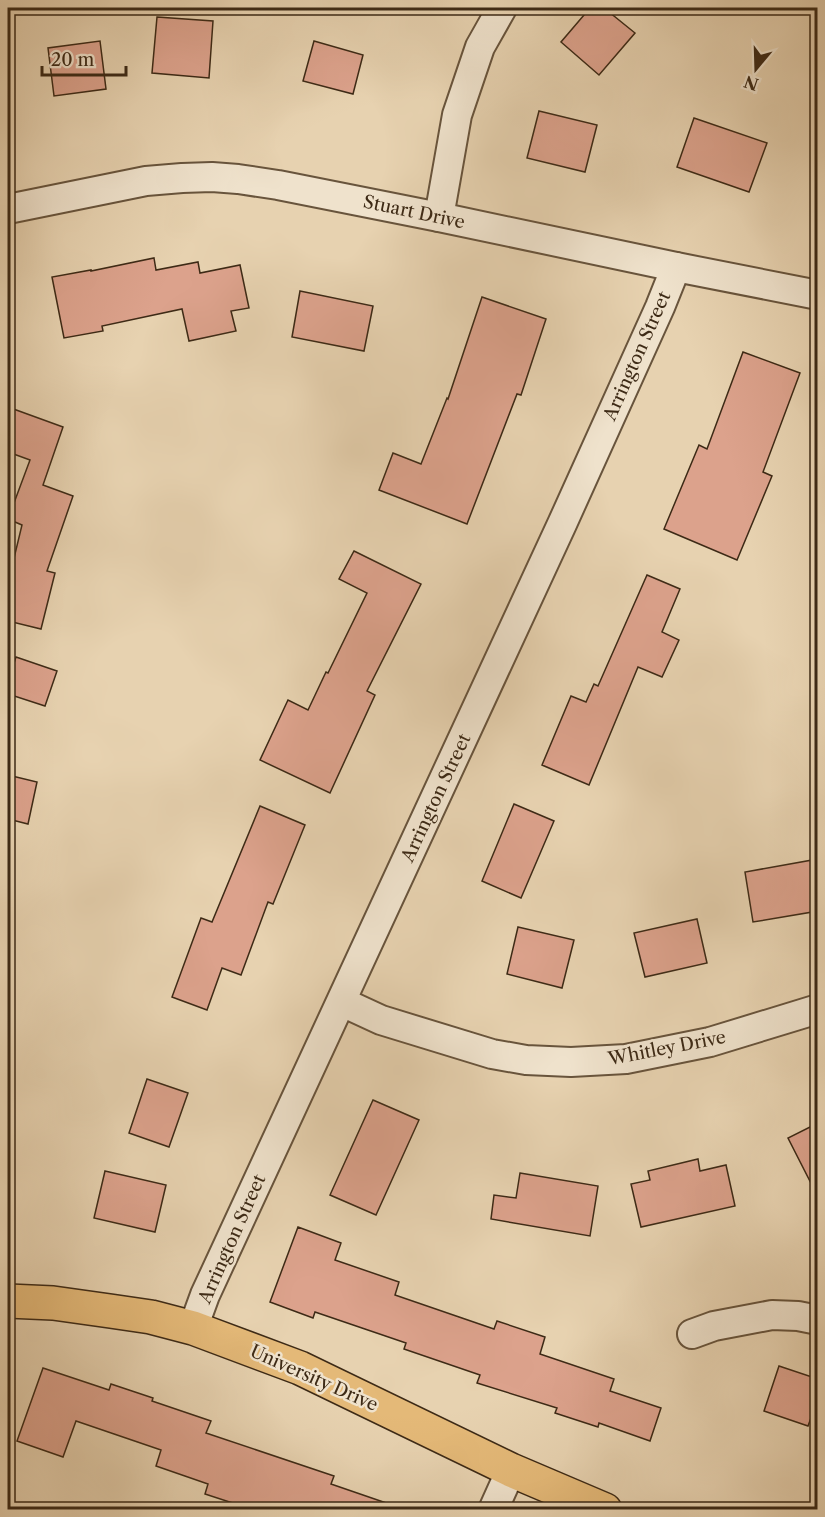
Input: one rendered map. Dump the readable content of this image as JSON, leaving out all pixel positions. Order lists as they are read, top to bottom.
{
  "streets": {
    "main road": ["University Drive"],
    "street": ["Stuart Drive", "Arrington Street", "Whitley Drive"]
  },
  "crossings": [
    ["Stuart Drive", "Arrington Street"],
    ["Arrington Street", "Whitley Drive"],
    ["Arrington Street", "University Drive"]
  ],
  "scale_bar": "20 m",
  "north": "bottom"
}
